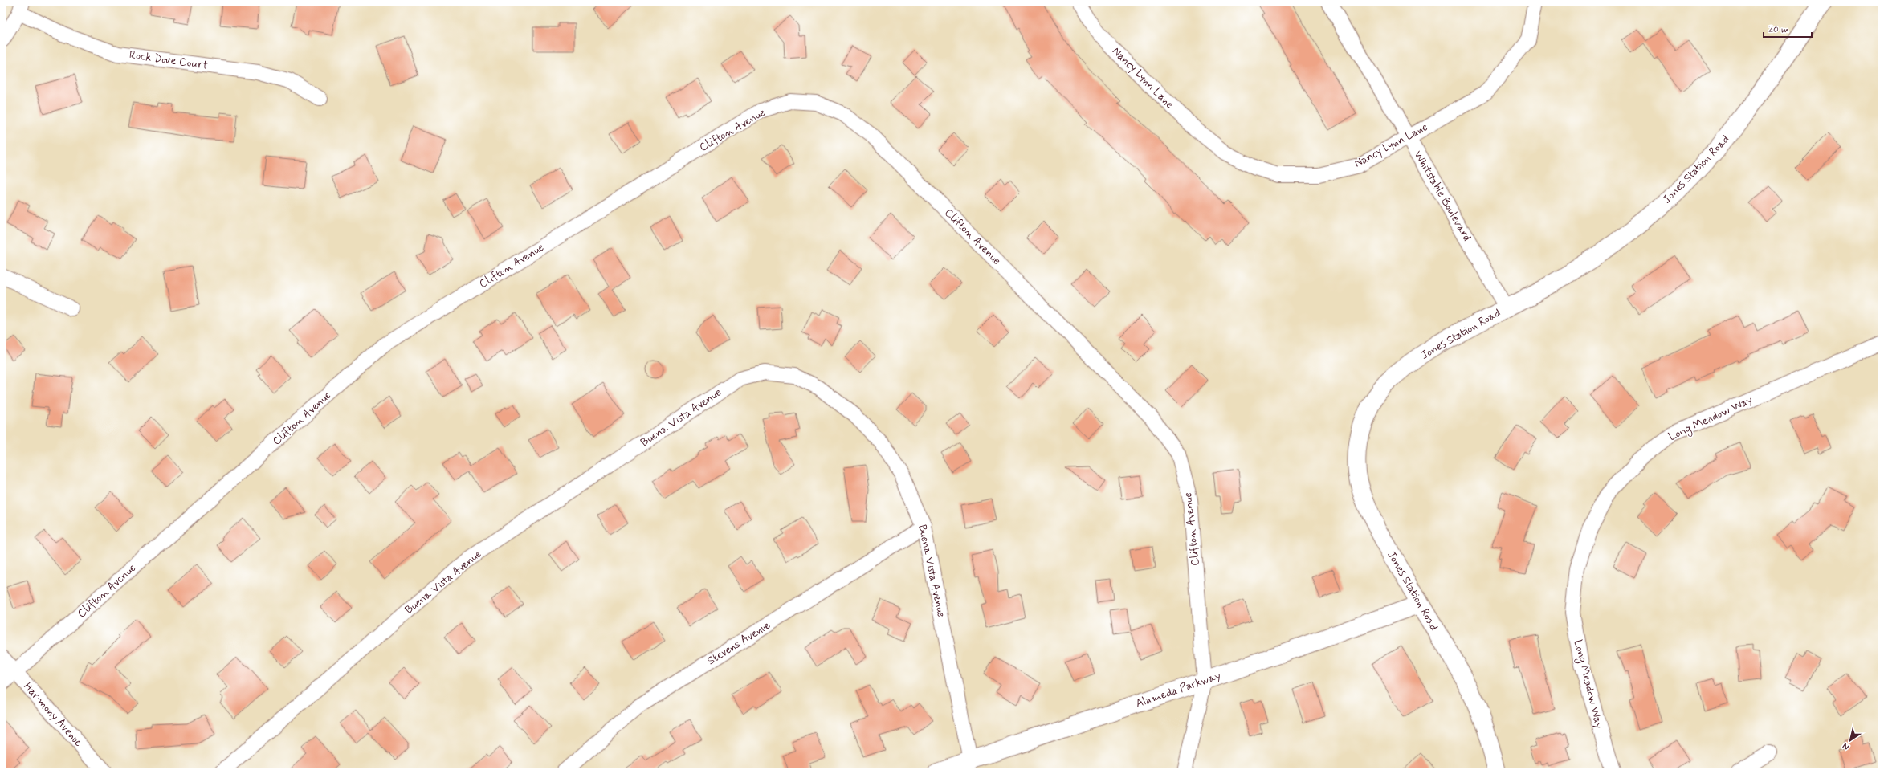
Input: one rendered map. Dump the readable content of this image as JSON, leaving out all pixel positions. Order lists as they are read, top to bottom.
{
  "streets": {
    "street": [
      "Rock Dove Court",
      "Nancy Lynn Lane",
      "Clifton Avenue",
      "Jones Station Road",
      "Whitstable Boulevard",
      "Buena Vista Avenue",
      "Long Meadow Way",
      "Stevens Avenue",
      "Alameda Parkway",
      "Harmony Avenue"
    ]
  },
  "crossings": [
    ["Nancy Lynn Lane", "Whitstable Boulevard"],
    ["Clifton Avenue", "Alameda Parkway"],
    ["Clifton Avenue", "Harmony Avenue"],
    ["Jones Station Road", "Whitstable Boulevard"],
    ["Jones Station Road", "Alameda Parkway"],
    ["Buena Vista Avenue", "Stevens Avenue"],
    ["Buena Vista Avenue", "Alameda Parkway"]
  ],
  "scale_bar": "20 m",
  "north": "bottom left"
}
